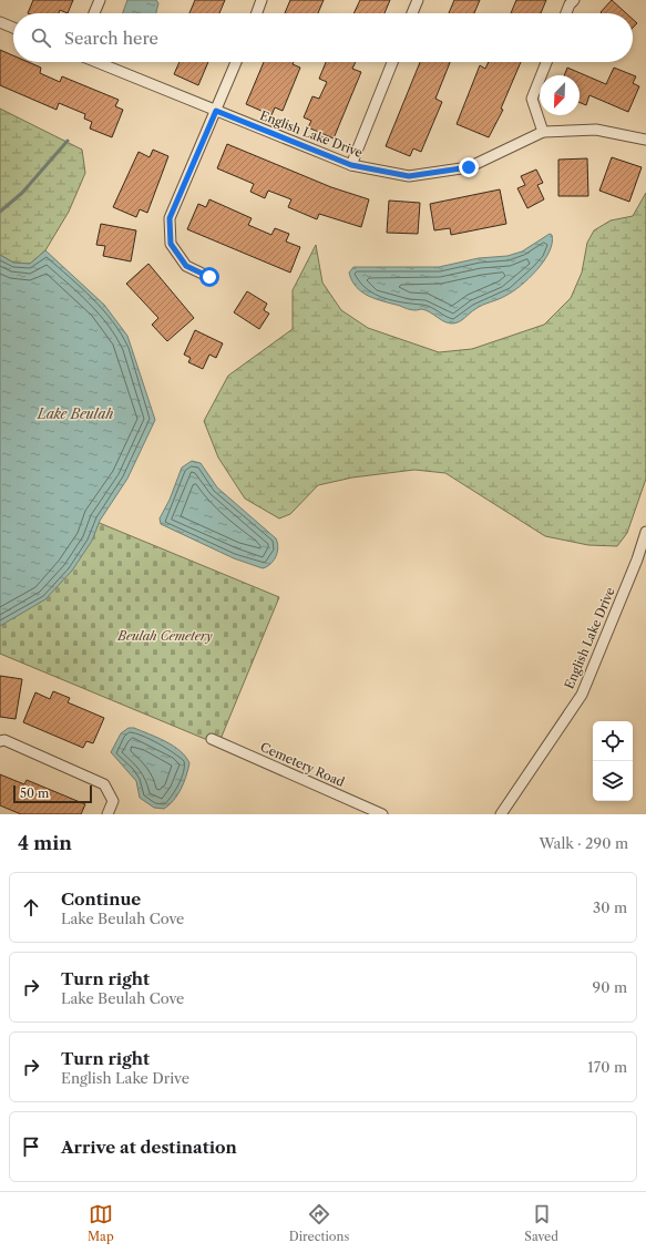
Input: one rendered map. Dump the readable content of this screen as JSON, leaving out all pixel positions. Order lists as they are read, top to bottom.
{
  "streets": {
    "street": ["English Lake Drive", "Cemetery Road"]
  },
  "water": ["Lake Beulah"],
  "parks": ["Beulah Cemetery"],
  "scale_bar": "50 m",
  "north": "bottom left",
  "page": {
    "search": "Search here",
    "scale": "50 m",
    "heading": ["4 min", "Walk · 290 m"],
    "list": [
      ["Continue", "Lake Beulah Cove", "30 m"],
      ["Turn right", "Lake Beulah Cove", "90 m"],
      ["Turn right", "English Lake Drive", "170 m"],
      "Arrive at destination"
    ],
    "nav": ["Map", "Directions", "Saved"]
  }
}
